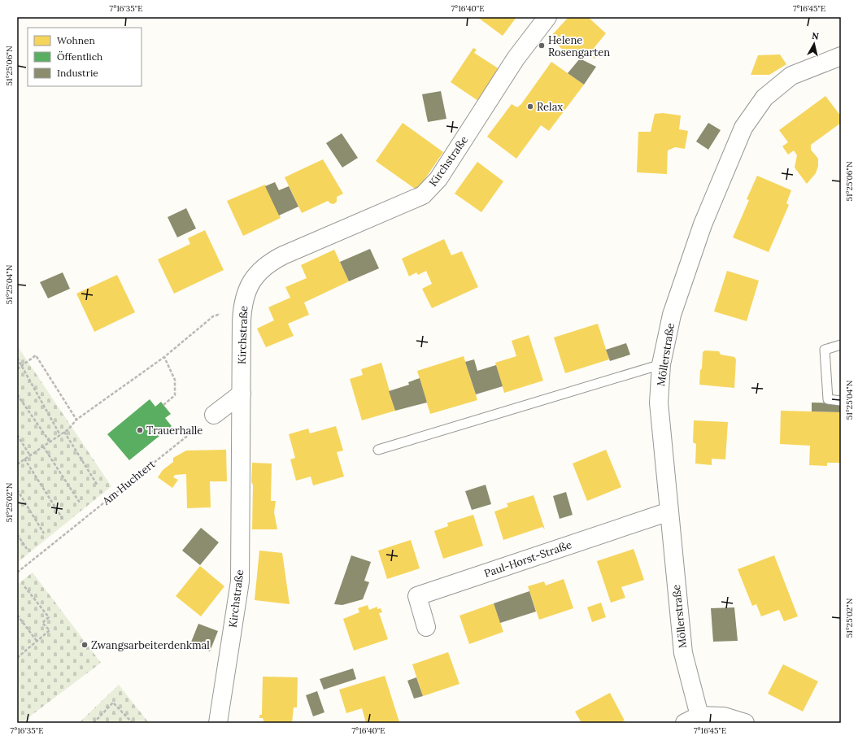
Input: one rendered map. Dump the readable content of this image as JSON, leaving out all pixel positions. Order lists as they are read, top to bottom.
{
  "streets": {
    "street": ["Kirchstraße", "Möllerstraße", "Paul-Horst-Straße"],
    "path": ["Am Huchtert"]
  },
  "crossings": [
    ["Möllerstraße", "Paul-Horst-Straße"]
  ],
  "places": [
    "Helene Rosengarten",
    "Relax",
    "Trauerhalle",
    "Zwangsarbeiterdenkmal"
  ],
  "legend": ["Wohnen", "Öffentlich", "Industrie"],
  "north": "top",
  "coordinates": [
    "7°16'35\"E",
    "7°16'40\"E",
    "7°16'45\"E",
    "51°25'06\"N",
    "51°25'04\"N",
    "51°25'02\"N"
  ]
}
